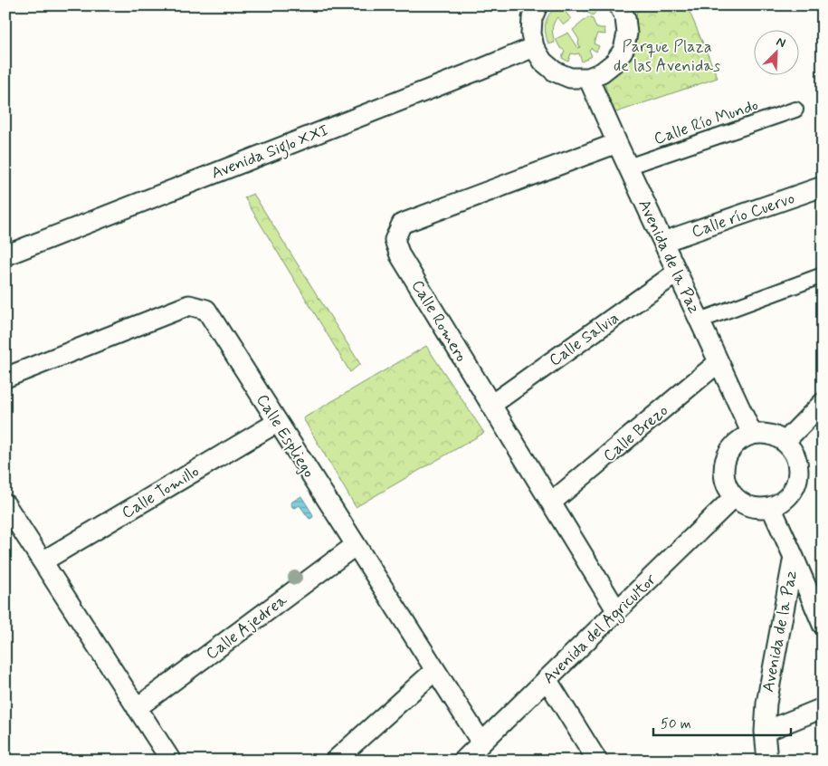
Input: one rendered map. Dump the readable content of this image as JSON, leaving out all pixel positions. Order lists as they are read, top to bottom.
{
  "streets": {
    "street": [
      "Calle Río Mundo",
      "Avenida Siglo XXI",
      "Calle río Cuervo",
      "Avenida de la Paz",
      "Calle Romero",
      "Calle Salvia",
      "Calle Brezo",
      "Calle Espliego",
      "Calle Tomillo",
      "Calle Ajedrea",
      "Avenida del Agricultor"
    ]
  },
  "crossings": [
    ["Calle Río Mundo", "Avenida de la Paz"],
    ["Calle río Cuervo", "Avenida de la Paz"],
    ["Avenida de la Paz", "Calle Romero"],
    ["Avenida de la Paz", "Calle Salvia"],
    ["Avenida de la Paz", "Calle Brezo"],
    ["Avenida de la Paz", "Avenida del Agricultor"],
    ["Calle Romero", "Calle Salvia"],
    ["Calle Romero", "Calle Brezo"],
    ["Calle Romero", "Avenida del Agricultor"],
    ["Calle Espliego", "Calle Tomillo"],
    ["Calle Espliego", "Calle Ajedrea"],
    ["Calle Espliego", "Avenida del Agricultor"]
  ],
  "parks": ["Parque Plaza de las Avenidas"],
  "scale_bar": "50 m",
  "north": "top right"
}
